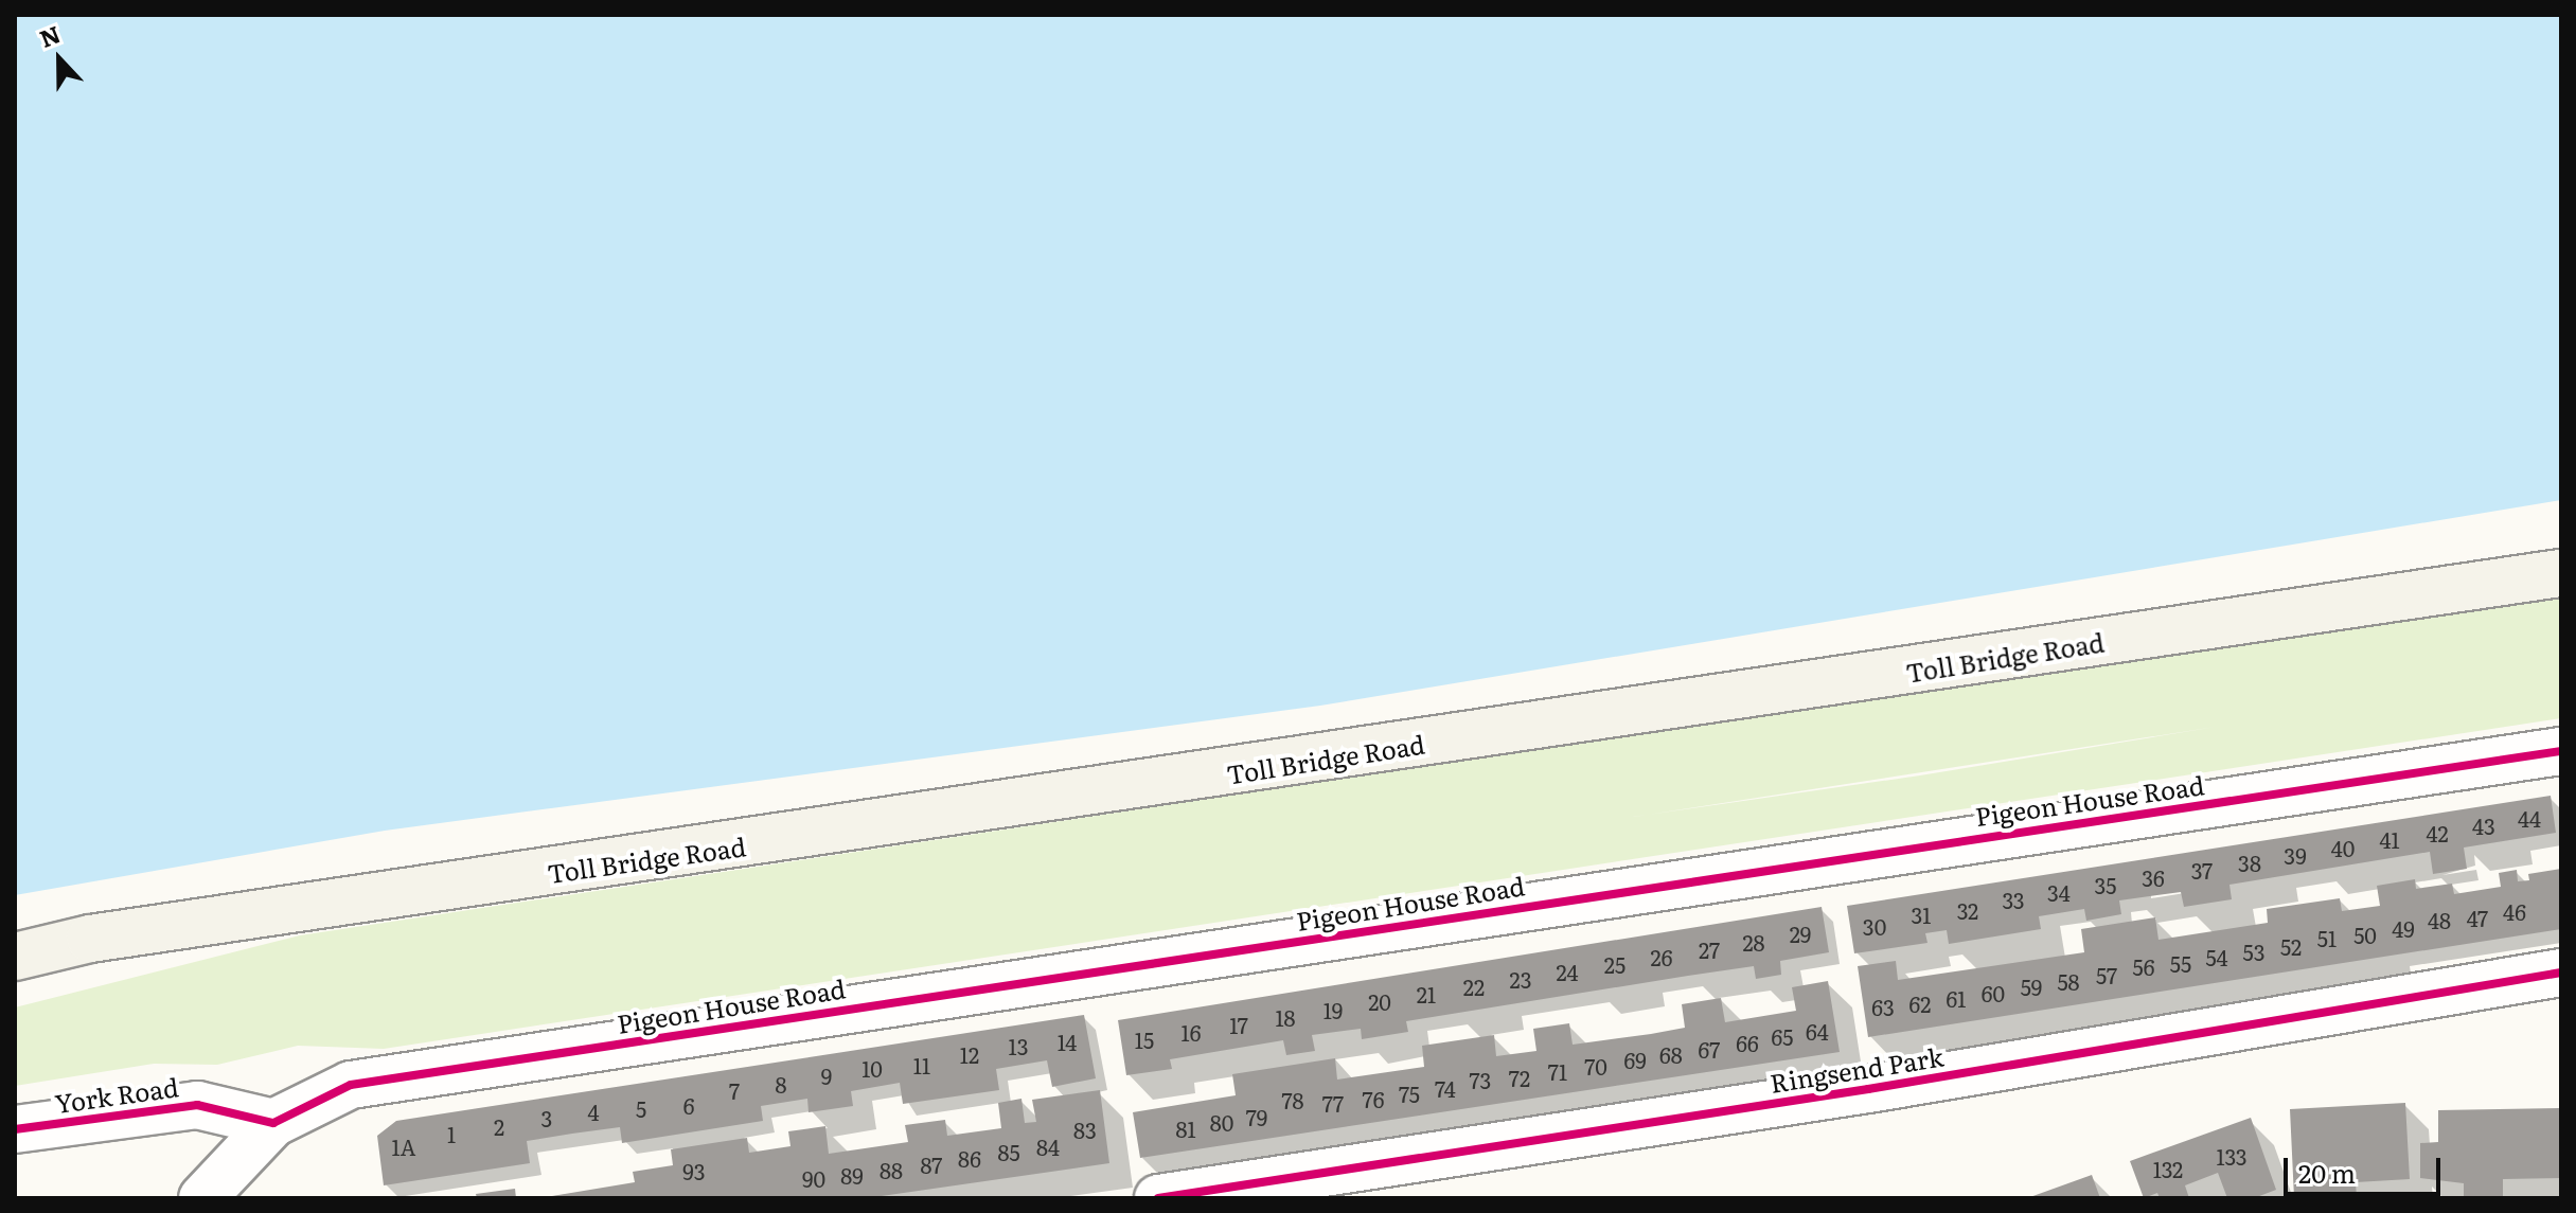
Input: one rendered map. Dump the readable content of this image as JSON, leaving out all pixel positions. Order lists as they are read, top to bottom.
{
  "streets": {
    "main road": ["Toll Bridge Road"],
    "street": ["Pigeon House Road", "Ringsend Park", "York Road"]
  },
  "crossings": [
    ["Pigeon House Road", "York Road"]
  ],
  "house_numbers": [
    "44",
    "43",
    "42",
    "41",
    "40",
    "39",
    "38",
    "37",
    "36",
    "35",
    "34",
    "33",
    "32",
    "46",
    "31",
    "47",
    "48",
    "30",
    "49",
    "29",
    "50",
    "51",
    "28",
    "52",
    "27",
    "53",
    "26",
    "54",
    "55",
    "25",
    "56",
    "24",
    "57",
    "23",
    "58",
    "22",
    "59",
    "60",
    "21",
    "61",
    "20",
    "62",
    "63",
    "19",
    "18",
    "17",
    "64",
    "16",
    "65",
    "15",
    "14",
    "66",
    "13",
    "67",
    "12",
    "68",
    "69",
    "11",
    "70",
    "10",
    "71",
    "9",
    "72",
    "73",
    "8",
    "74",
    "7",
    "75",
    "76",
    "78",
    "77",
    "6",
    "5",
    "4",
    "79",
    "3",
    "80",
    "2",
    "81",
    "83",
    "1",
    "1A",
    "84",
    "85",
    "133",
    "86",
    "87",
    "132",
    "88",
    "93",
    "89",
    "90"
  ],
  "scale_bar": "20 m",
  "north": "top"
}
